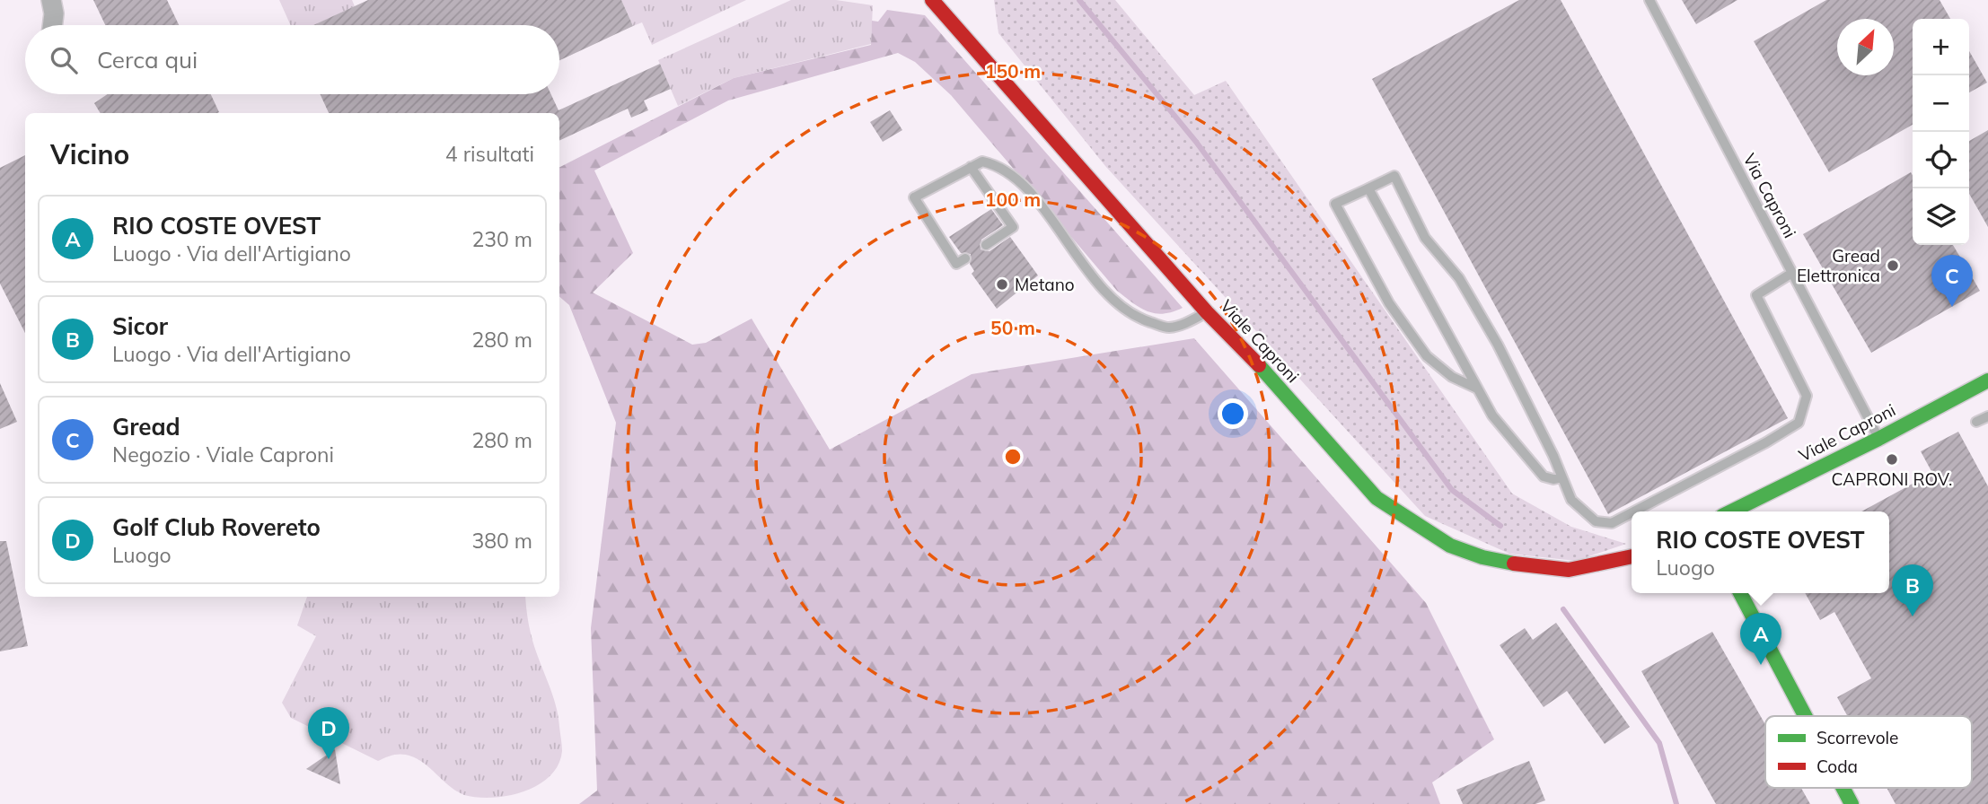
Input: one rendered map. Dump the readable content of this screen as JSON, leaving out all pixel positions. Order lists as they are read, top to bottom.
{
  "streets": {
    "street": ["Viale Caproni"],
    "lane": ["Via Caproni"]
  },
  "crossings": [
    ["Via Caproni", "Viale Caproni"]
  ],
  "places": ["Gread Elettronica", "Metano", "CAPRONI ROV."],
  "legend": ["Scorrevole", "Coda"],
  "north": "top right",
  "page": {
    "map_buttons": ["+", "−"],
    "search": "Cerca qui",
    "heading": ["Vicino", "4 risultati"],
    "list": [
      {
        "mark": "A",
        "name": "RIO COSTE OVEST",
        "note": "Luogo · Via dell'Artigiano",
        "value": "230 m"
      },
      {
        "mark": "B",
        "name": "Sicor",
        "note": "Luogo · Via dell'Artigiano",
        "value": "280 m"
      },
      {
        "mark": "C",
        "name": "Gread",
        "note": "Negozio · Viale Caproni",
        "value": "280 m"
      },
      {
        "mark": "D",
        "name": "Golf Club Rovereto",
        "note": "Luogo",
        "value": "380 m"
      }
    ],
    "pins": [
      "C",
      "B",
      "A",
      "D"
    ],
    "popup": ["RIO COSTE OVEST", "Luogo"]
  },
  "rings": ["150 m", "100 m", "50 m"]
}
